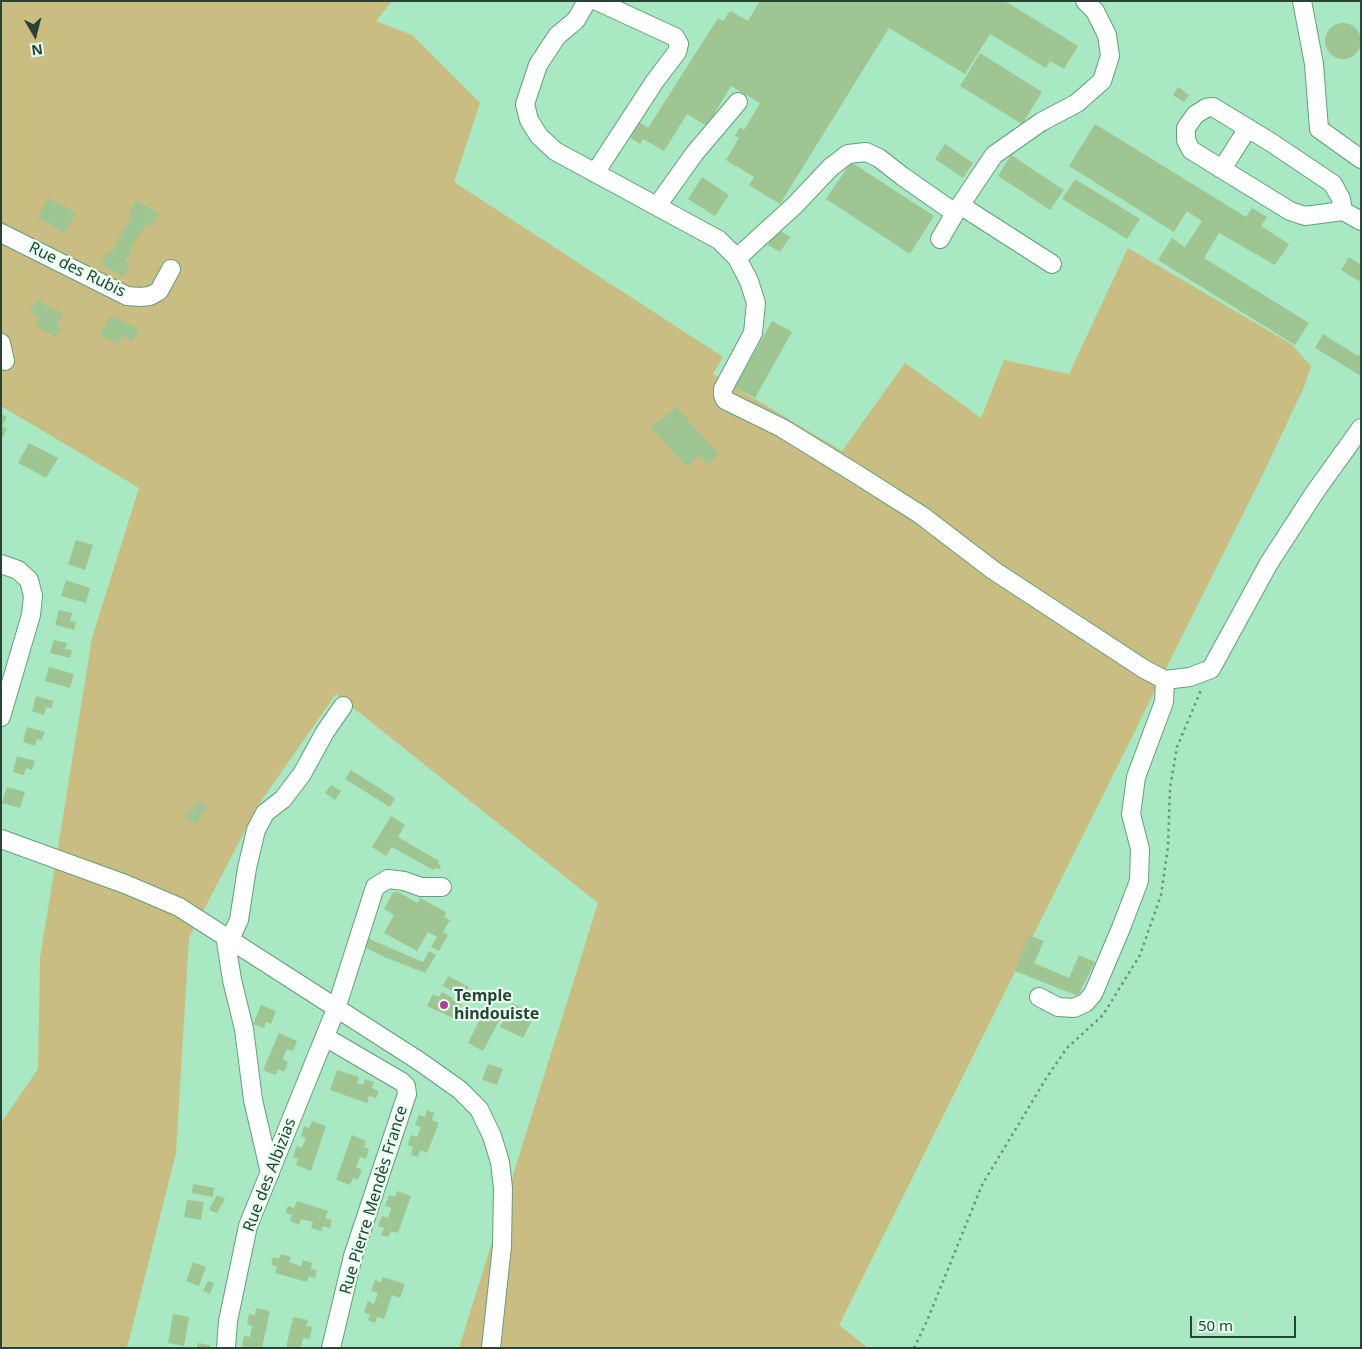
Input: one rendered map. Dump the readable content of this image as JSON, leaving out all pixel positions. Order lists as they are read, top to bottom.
{
  "streets": {
    "street": ["Rue des Rubis", "Rue des Albizias", "Rue Pierre Mendès France"]
  },
  "crossings": [
    ["Rue des Albizias", "Rue Pierre Mendès France"]
  ],
  "places": ["Temple hindouiste"],
  "scale_bar": "50 m",
  "north": "bottom"
}
